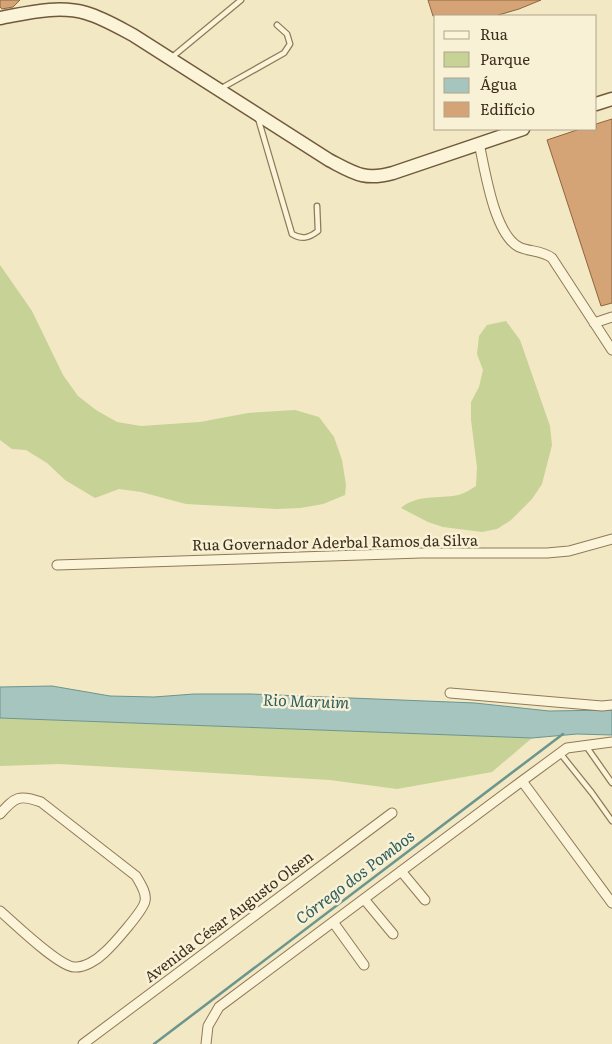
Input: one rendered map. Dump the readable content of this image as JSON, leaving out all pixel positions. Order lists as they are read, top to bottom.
{
  "streets": {
    "street": ["Rua Governador Aderbal Ramos da Silva", "Avenida César Augusto Olsen"]
  },
  "water": ["Rio Maruim", "Córrego dos Pombos"],
  "legend": [
    "Rua",
    "Parque",
    "Água",
    "Edifício"
  ]
}
